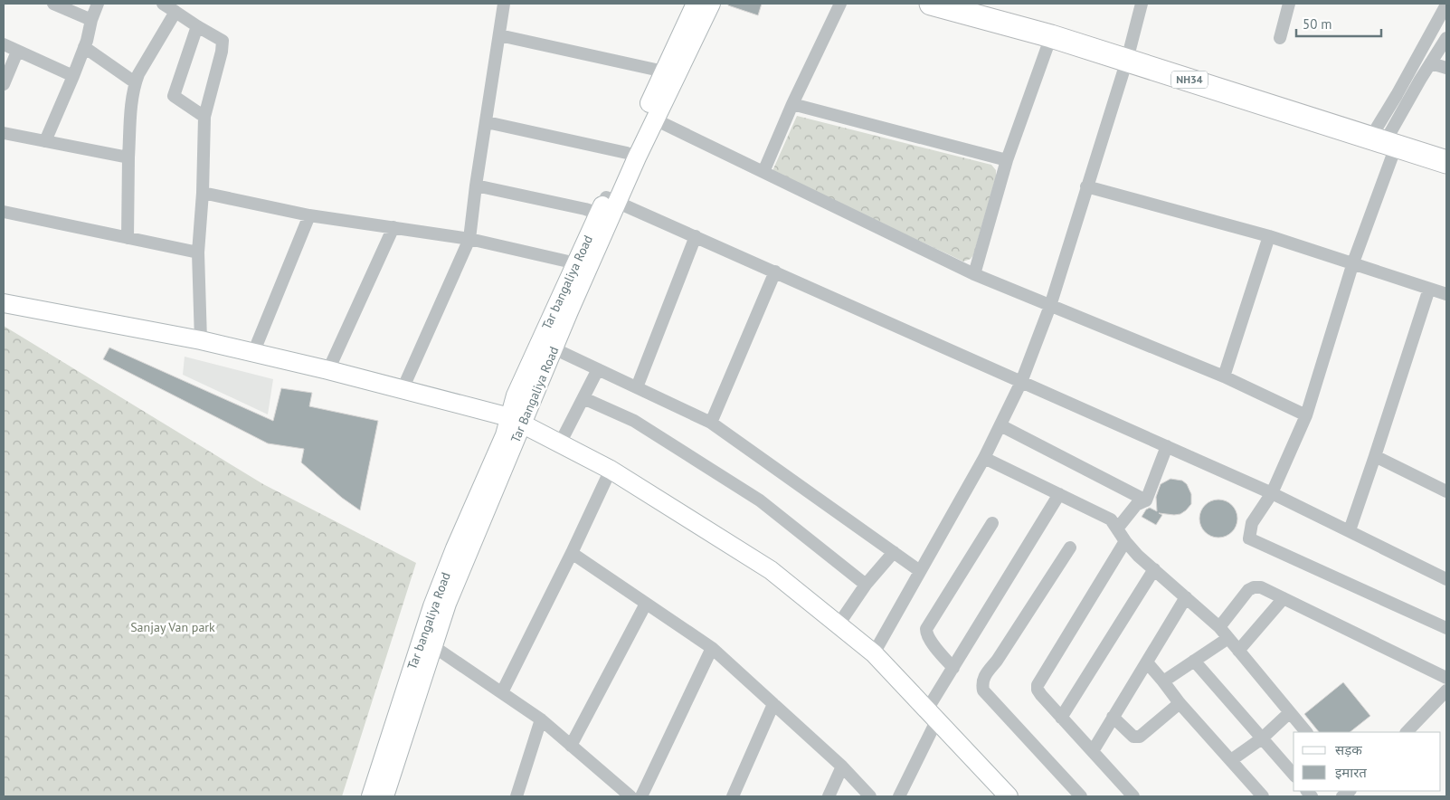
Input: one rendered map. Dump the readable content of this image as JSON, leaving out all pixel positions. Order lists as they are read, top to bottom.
{
  "streets": {
    "highway": ["NH34"],
    "street": ["Tar bangaliya Road", "Tar Bangaliya Road"]
  },
  "crossings": [
    ["Tar bangaliya Road", "Tar Bangaliya Road"]
  ],
  "parks": ["Sanjay Van park"],
  "legend": ["सड़क", "इमारत"],
  "scale_bar": "50 m"
}
